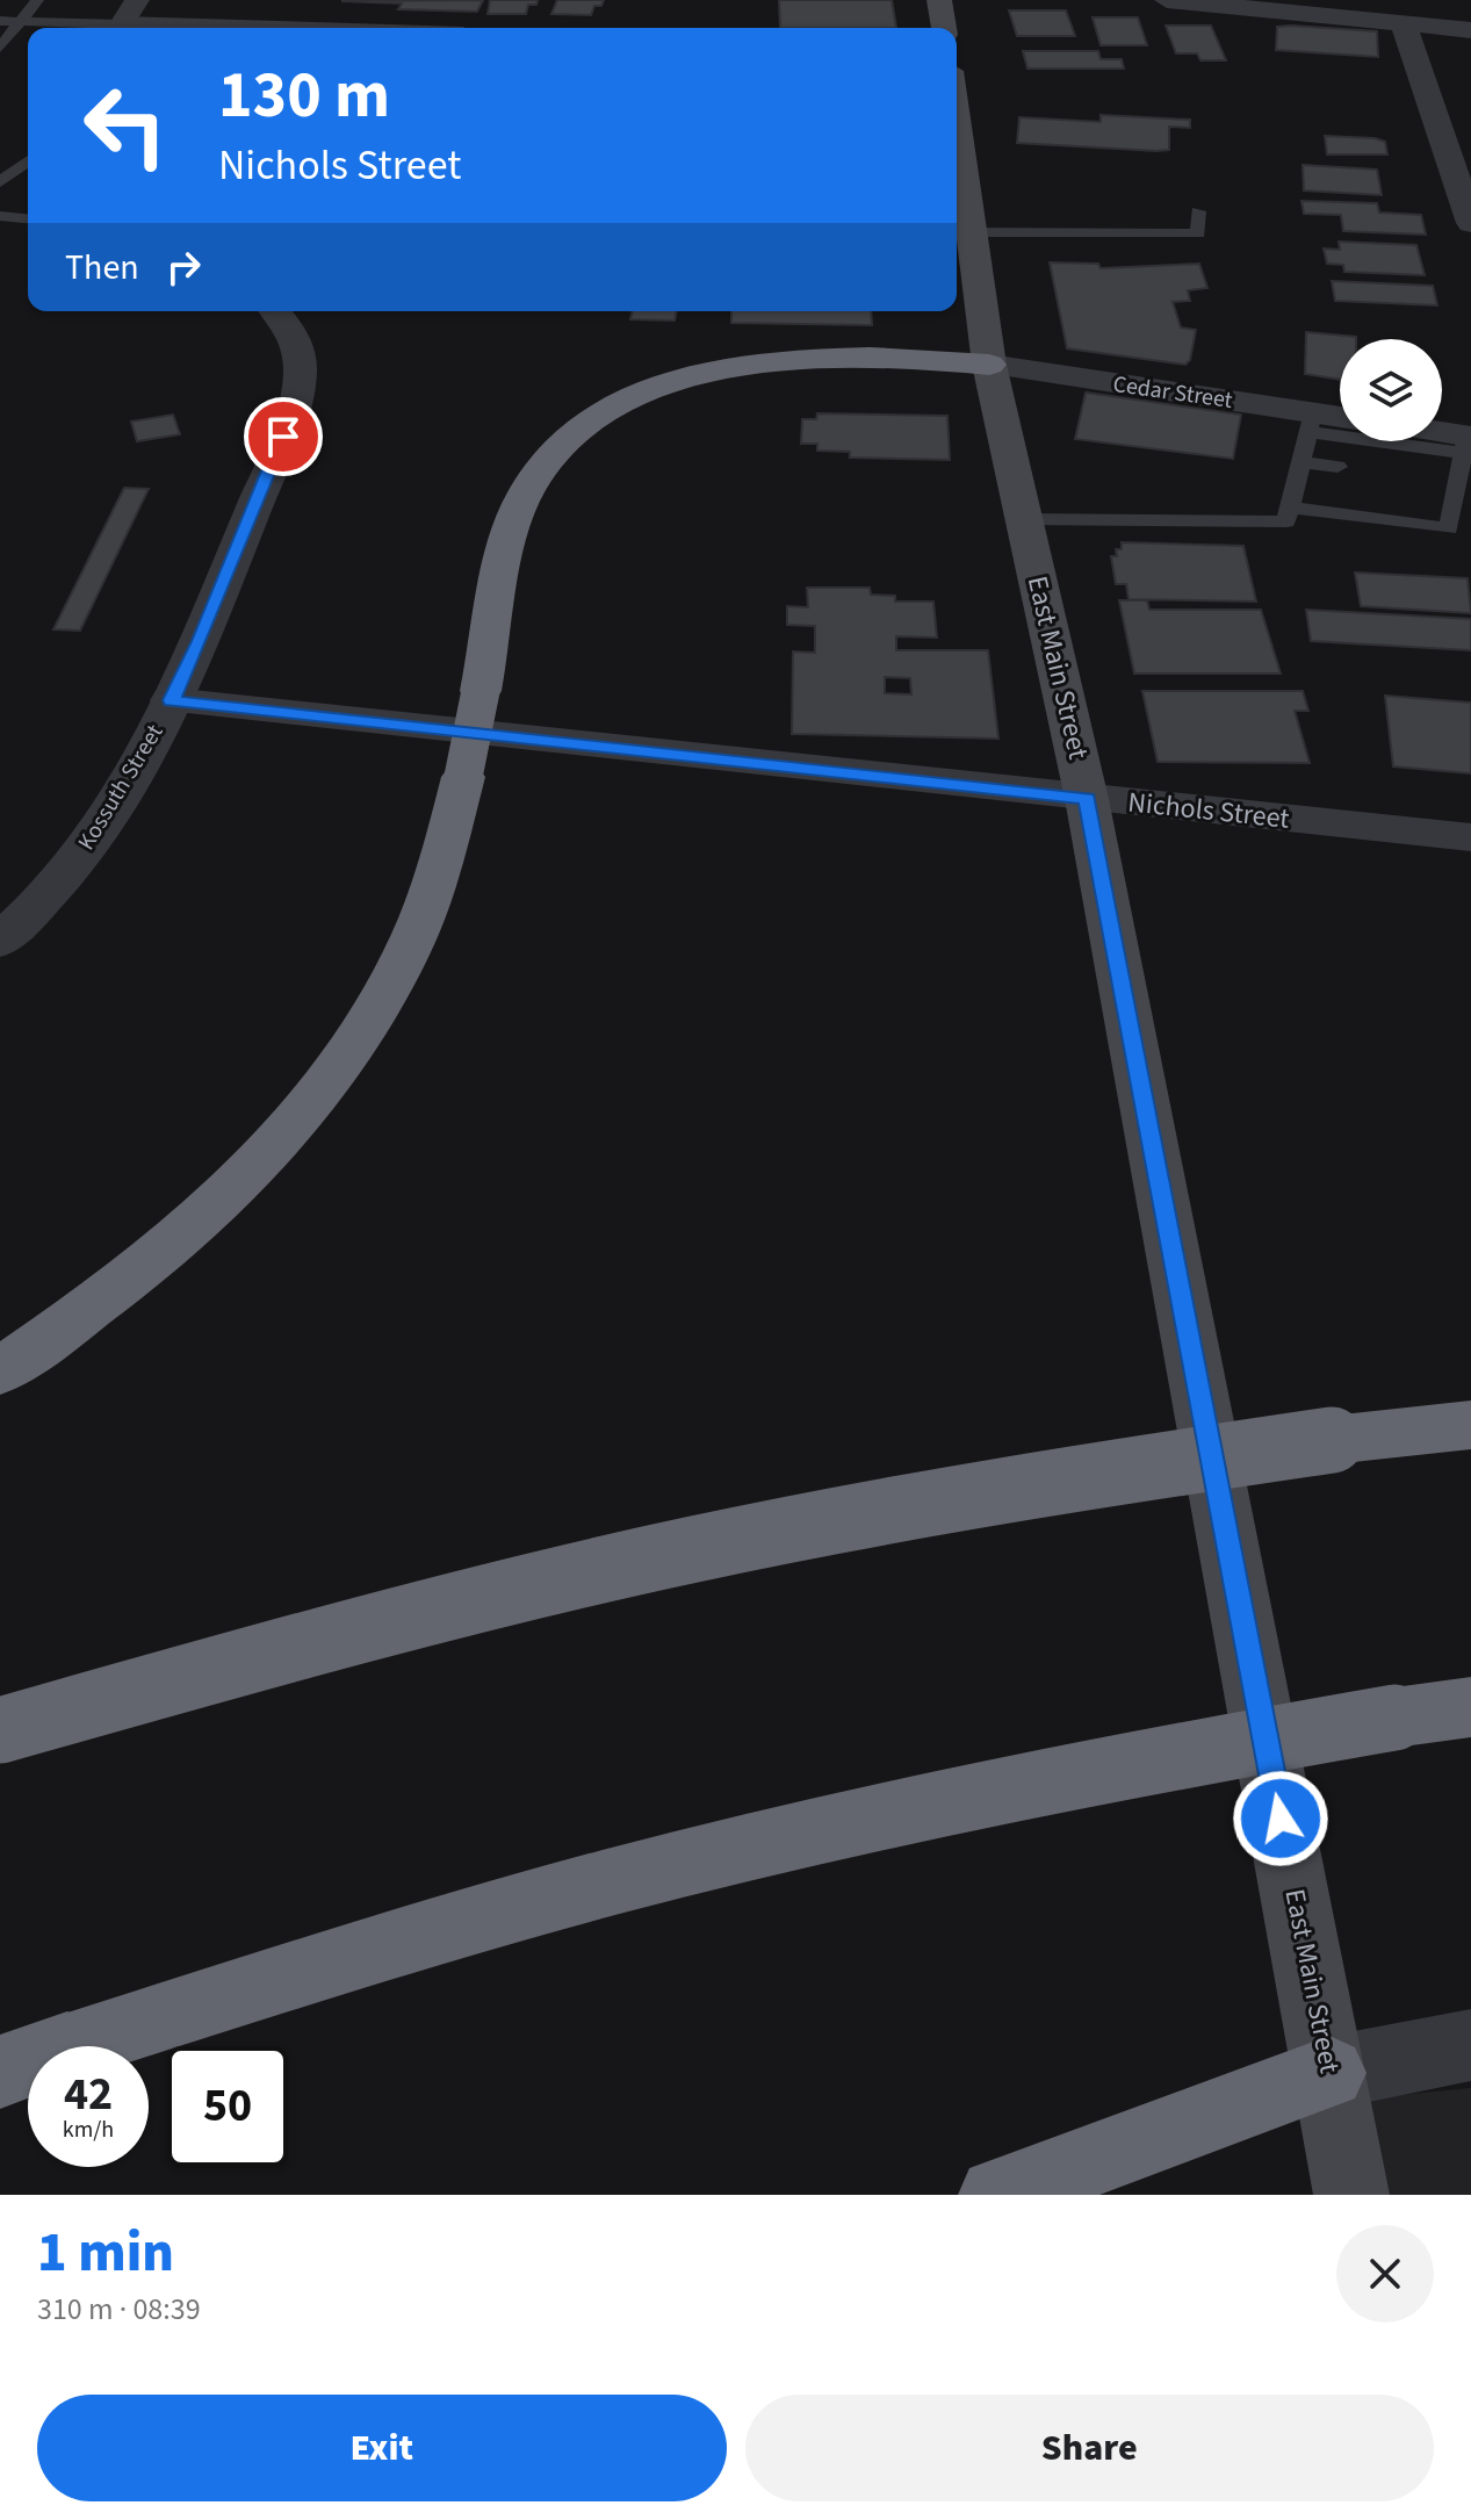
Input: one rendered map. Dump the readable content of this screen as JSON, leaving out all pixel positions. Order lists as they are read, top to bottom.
{
  "streets": {
    "main road": ["East Main Street"],
    "street": ["Cedar Street", "Kossuth Street", "Nichols Street"]
  },
  "crossings": [
    ["Cedar Street", "East Main Street"],
    ["East Main Street", "Nichols Street"],
    ["Kossuth Street", "Nichols Street"]
  ],
  "page": {
    "turn": ["130 m", "Nichols Street"],
    "then": "Then",
    "speed": "42 km/h",
    "limit": "50",
    "heading": ["1 min", "310 m · 08:39"],
    "buttons": ["Exit", "Share"]
  }
}
